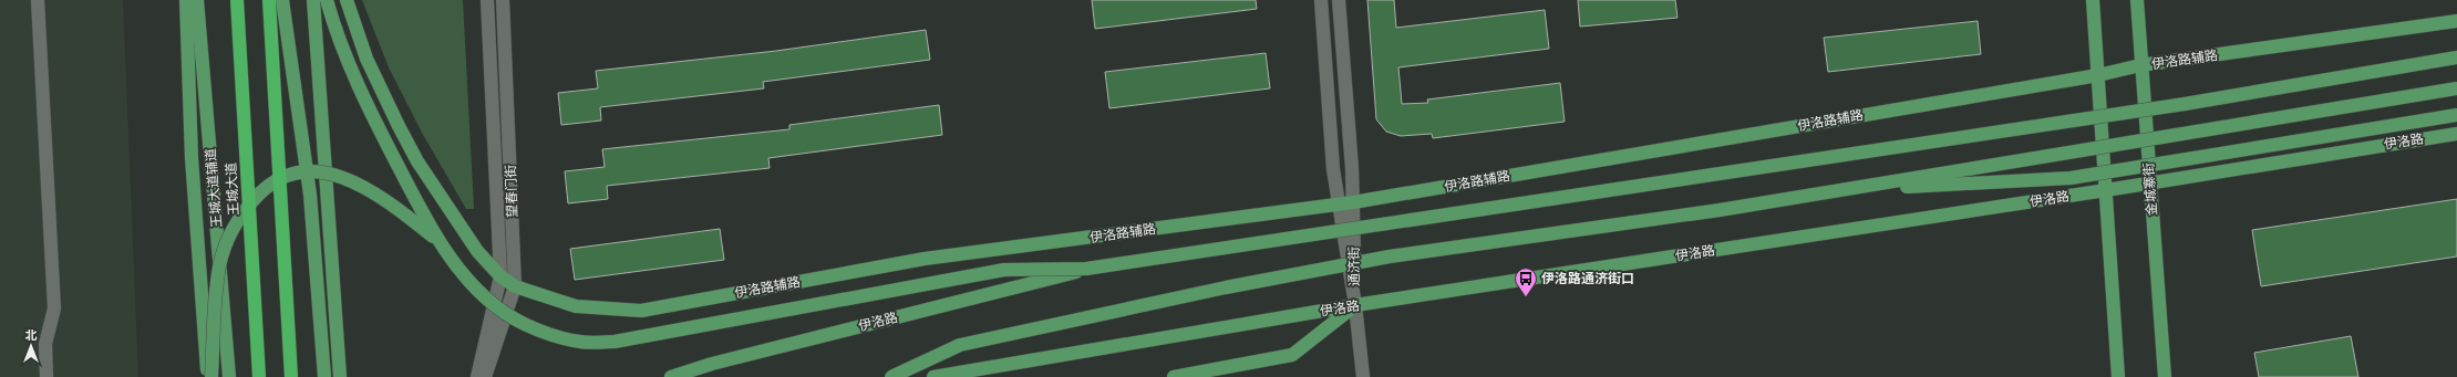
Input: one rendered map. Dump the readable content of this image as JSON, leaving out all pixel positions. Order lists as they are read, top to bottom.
{
  "streets": {
    "highway": ["王城大道"],
    "main road": [
      "伊洛路辅路",
      "伊洛路",
      "王城大道辅道",
      "金城寨街"
    ],
    "street": ["望春门街", "通济街"]
  },
  "crossings": [
    ["伊洛路辅路", "金城寨街"],
    ["伊洛路辅路", "望春门街"],
    ["伊洛路辅路", "通济街"],
    ["伊洛路", "金城寨街"],
    ["伊洛路", "通济街"]
  ],
  "places": {
    "bus stop": ["伊洛路通济街口"]
  },
  "north": "top"
}
